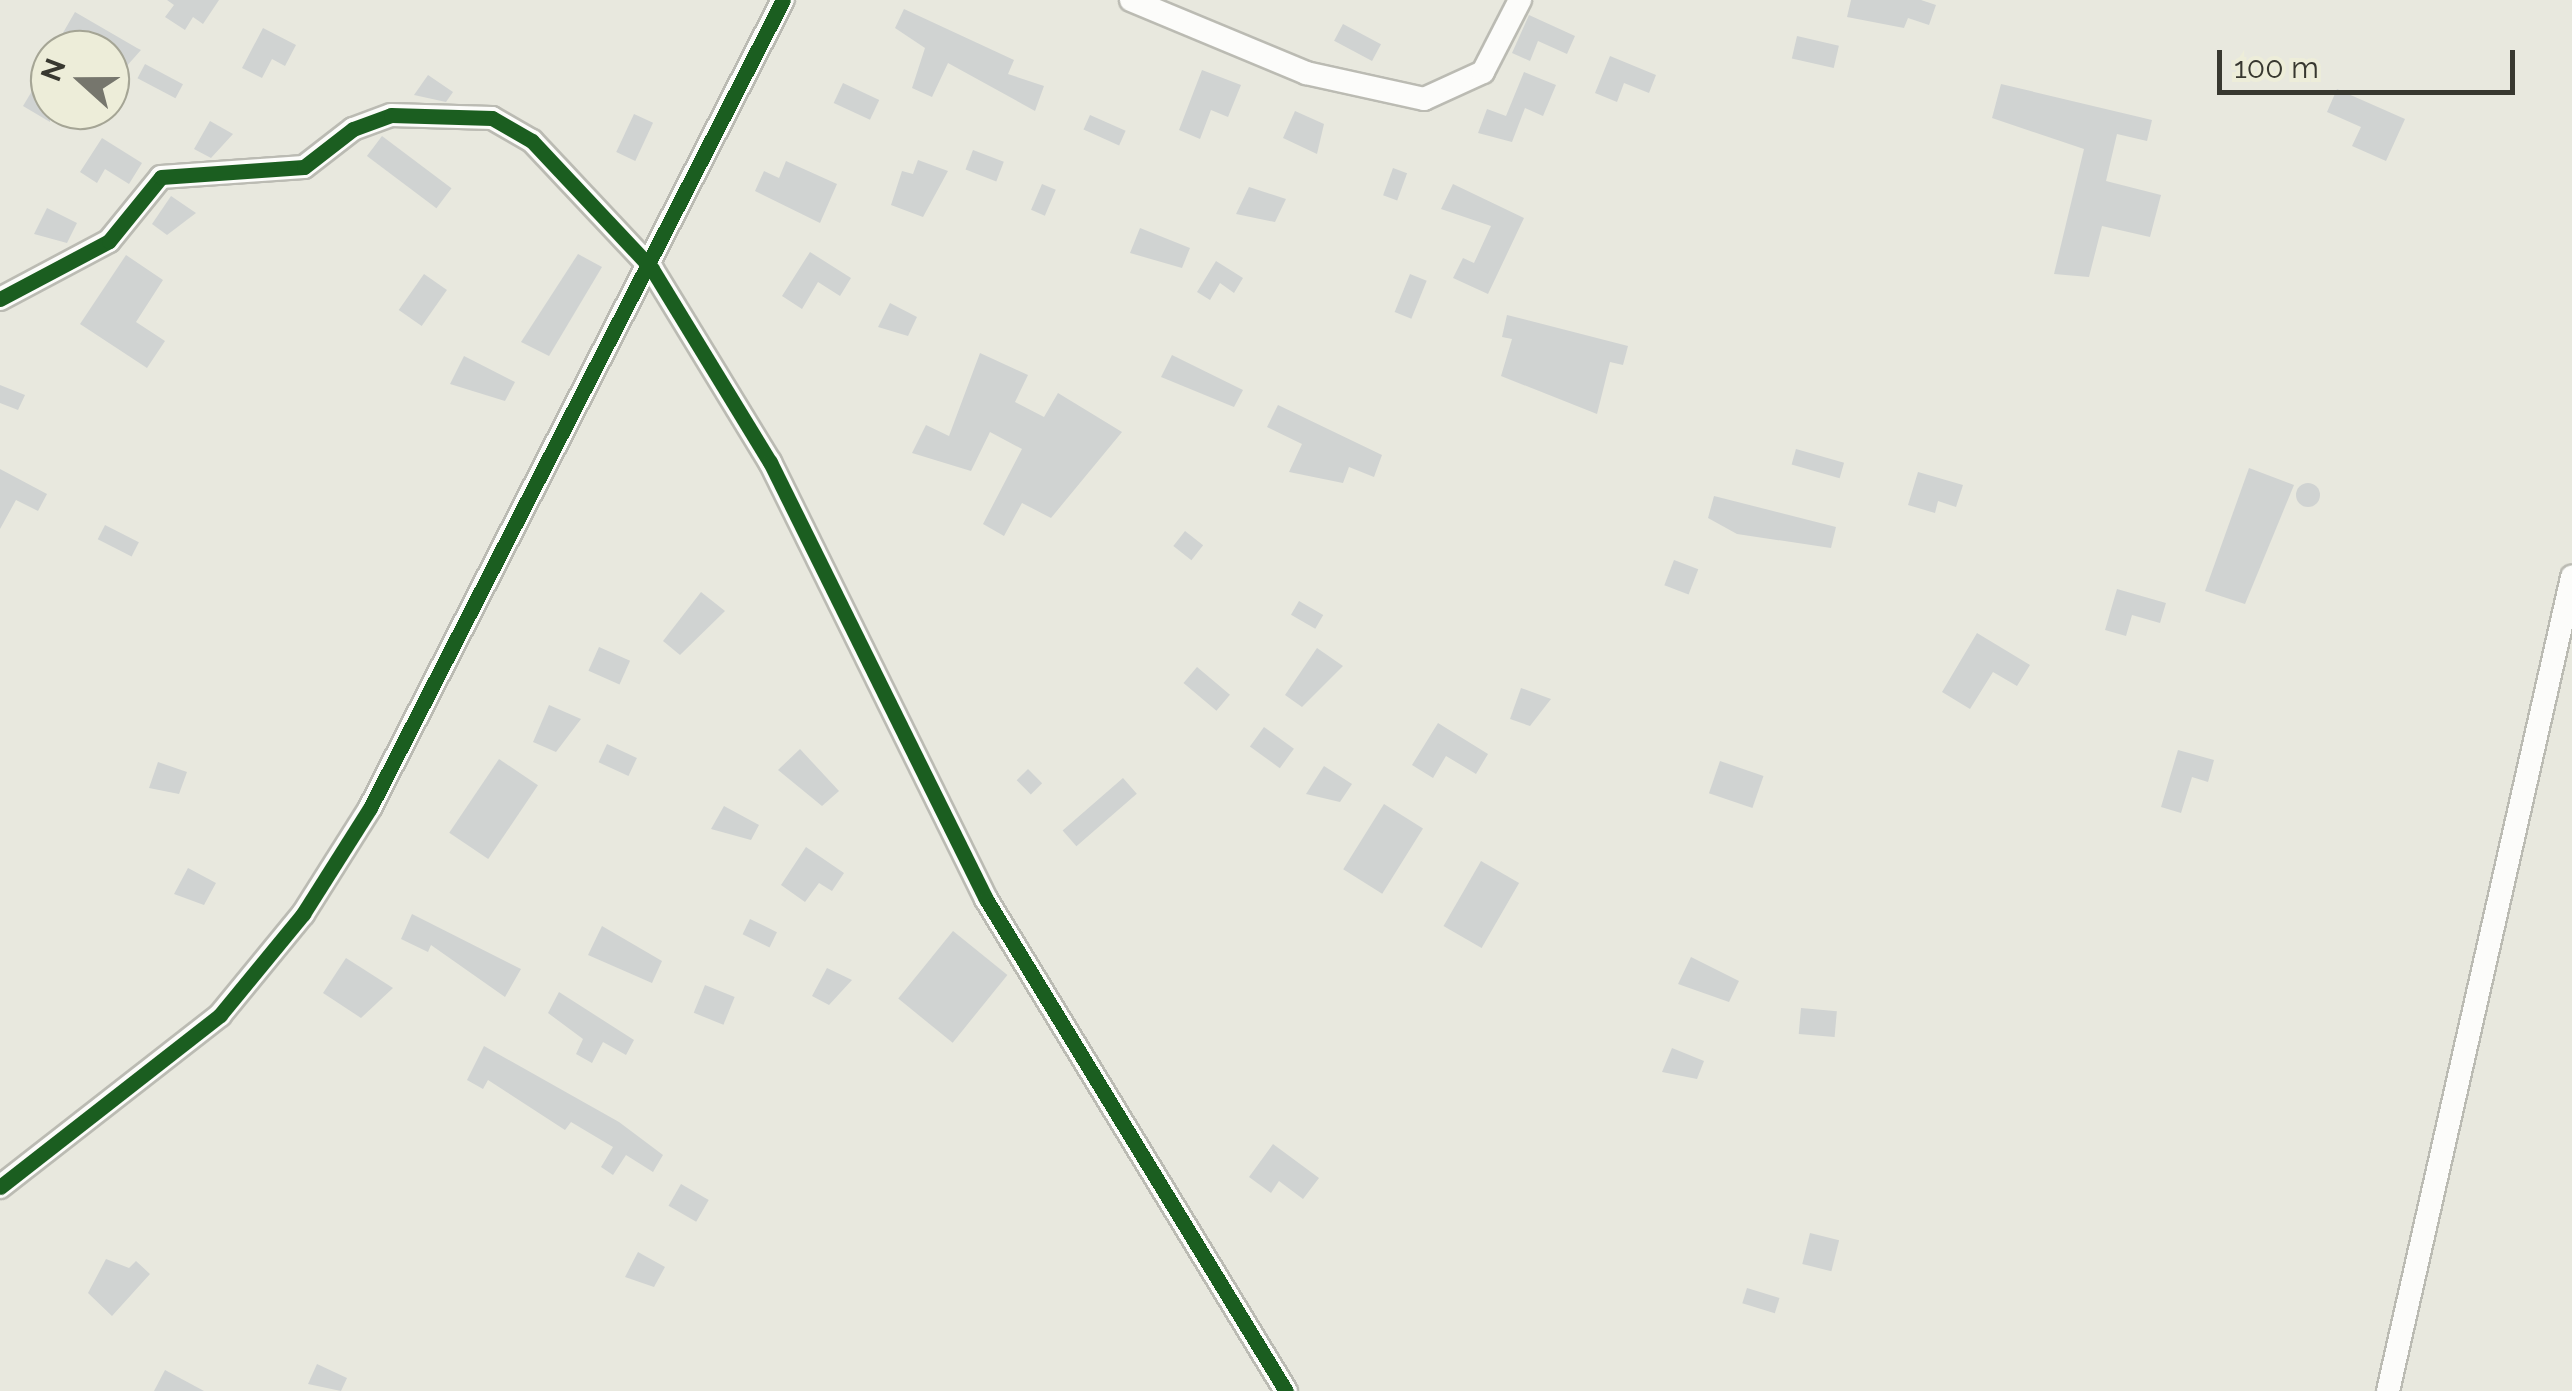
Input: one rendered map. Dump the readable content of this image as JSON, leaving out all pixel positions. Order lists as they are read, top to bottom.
{
  "scale_bar": "100 m",
  "north": "left"
}
